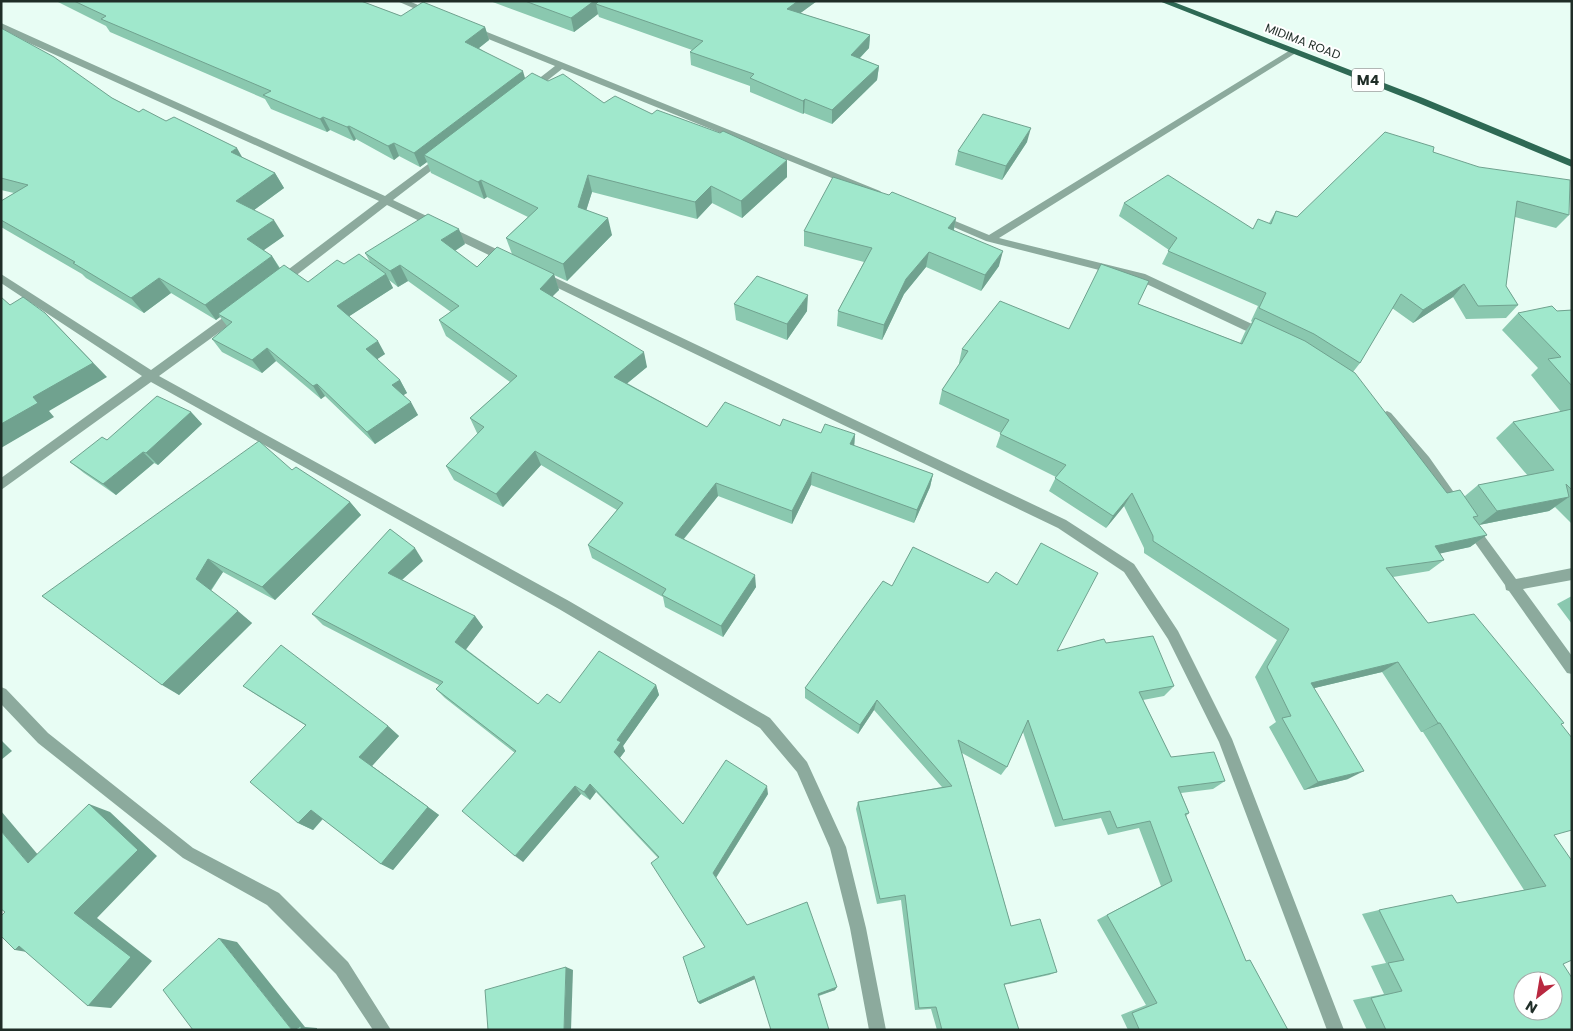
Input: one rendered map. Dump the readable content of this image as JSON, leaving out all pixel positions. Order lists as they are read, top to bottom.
{
  "streets": {
    "main road": ["MIDIMA ROAD", "M4"]
  },
  "north": "bottom left"
}
